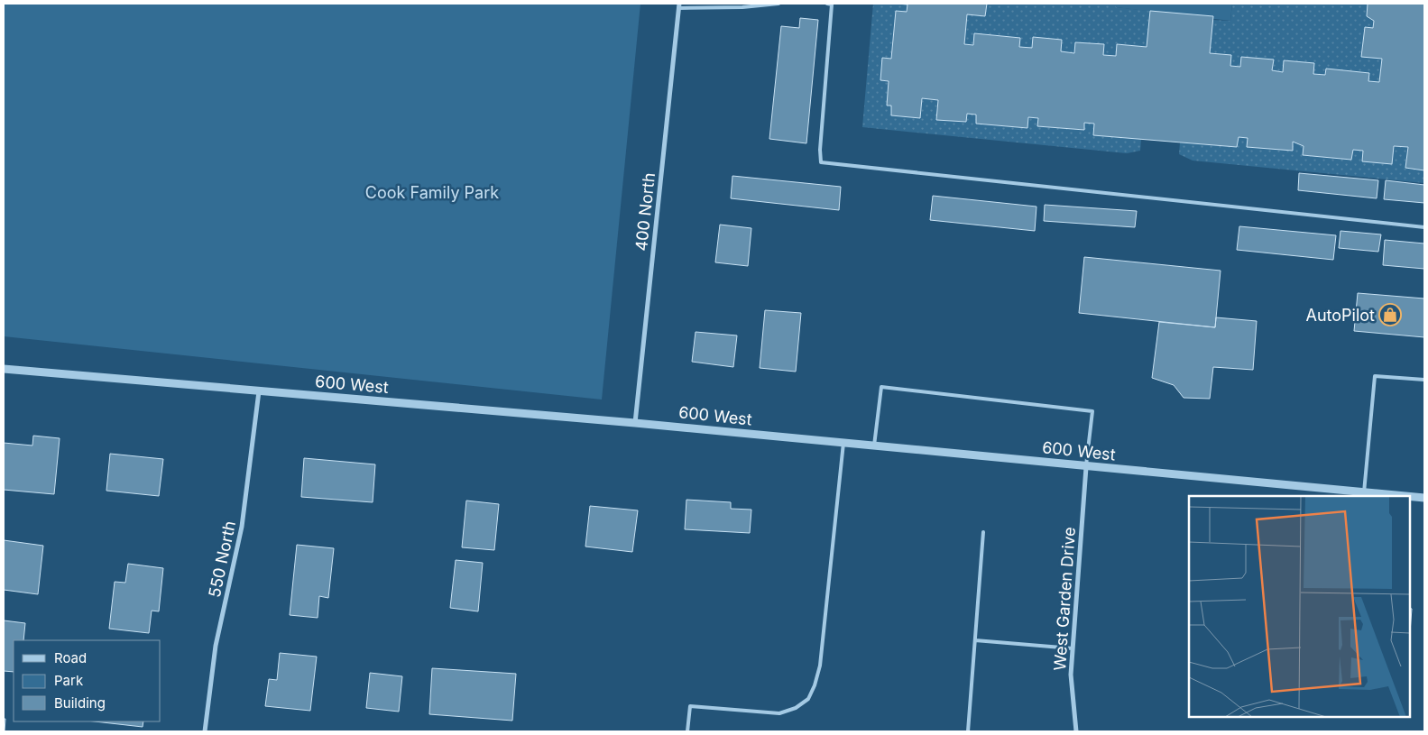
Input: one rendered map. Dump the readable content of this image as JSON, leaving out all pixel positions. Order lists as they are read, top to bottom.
{
  "streets": {
    "street": [
      "400 North",
      "600 West",
      "550 North",
      "West Garden Drive"
    ]
  },
  "crossings": [
    ["400 North", "600 West"],
    ["600 West", "550 North"],
    ["600 West", "West Garden Drive"]
  ],
  "parks": ["Cook Family Park"],
  "places": {
    "shop": ["AutoPilot"]
  },
  "legend": ["Road", "Park", "Building"]
}
